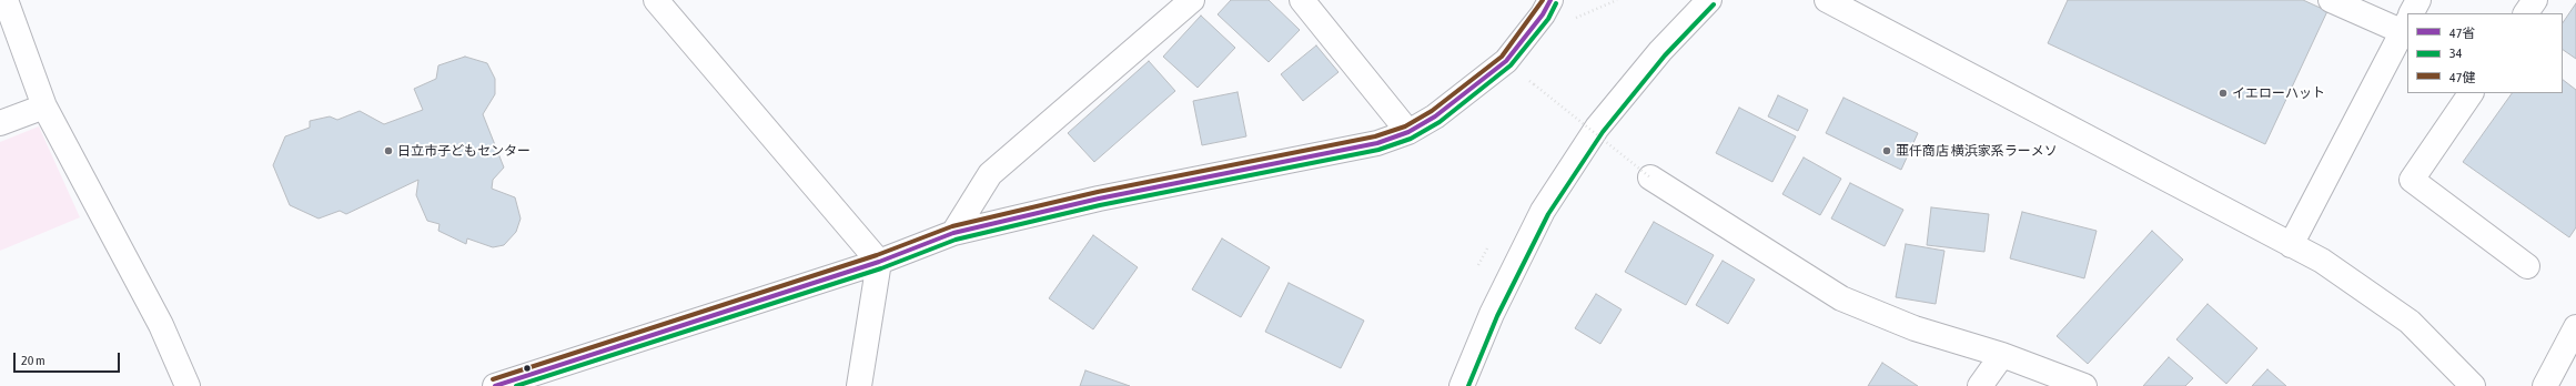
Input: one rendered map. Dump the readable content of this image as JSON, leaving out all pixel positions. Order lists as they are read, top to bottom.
{
  "places": ["イエローハット", "日立市子どもセンター", "亜仟商店 横浜家系ラーメソ"],
  "lines": ["transit line 47省", "transit line 47健", "transit line 34"],
  "legend": ["47省", "34", "47健"],
  "scale_bar": "20 m"
}
